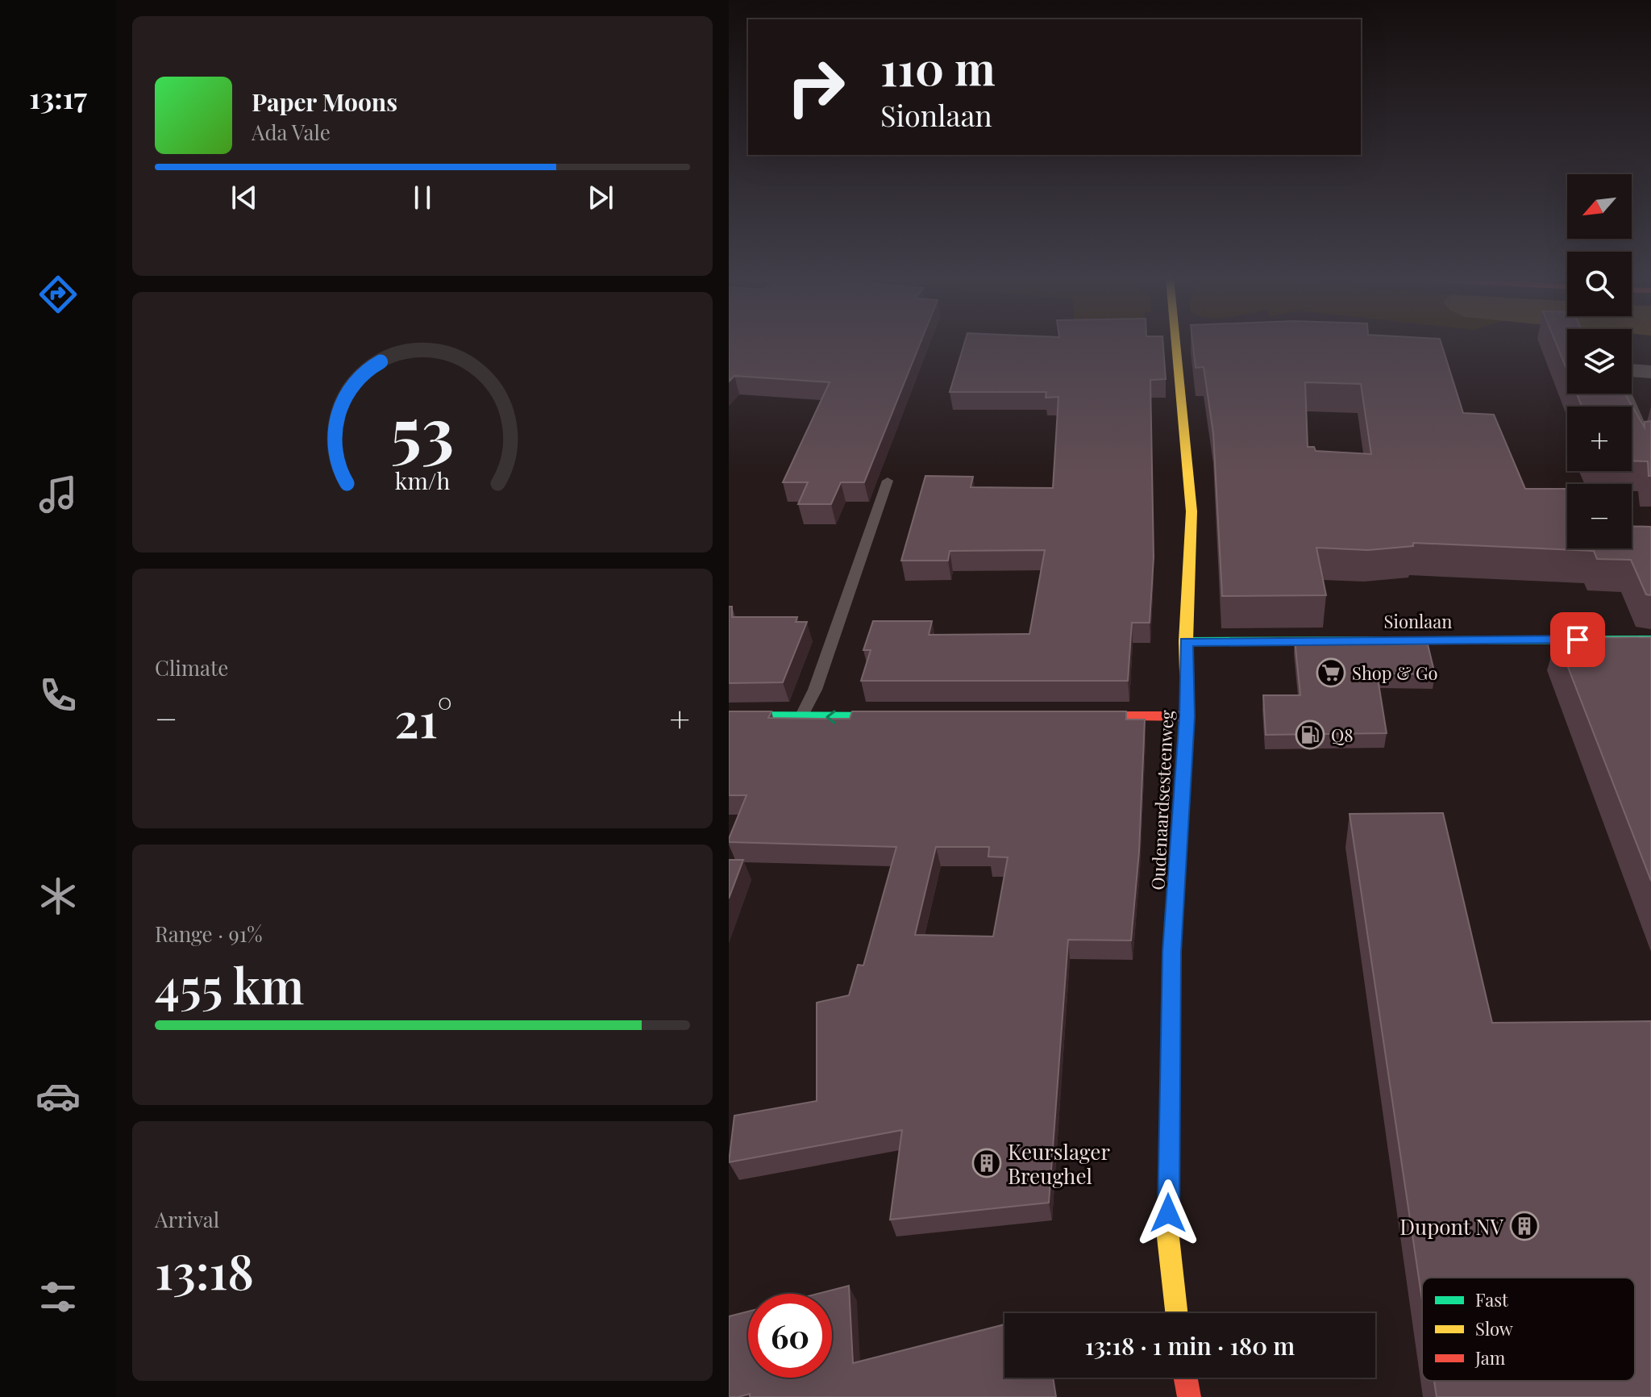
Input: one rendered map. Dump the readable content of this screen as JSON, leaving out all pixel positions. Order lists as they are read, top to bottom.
{
  "streets": {
    "main road": ["Sionlaan", "Oudenaardsesteenweg"]
  },
  "crossings": [
    ["Sionlaan", "Oudenaardsesteenweg"]
  ],
  "places": {
    "supermarket": ["Shop & Go"],
    "fuel station": ["Q8"],
    "building": ["Keurslager Breughel", "Dupont NV"]
  },
  "legend": ["Fast", "Slow", "Jam"],
  "north": "bottom left",
  "page": {
    "tabs": "13:17",
    "turn": ["110 m", "Sionlaan"],
    "song": ["Paper Moons", "Ada Vale"],
    "map_buttons": ["+", "−"],
    "tile": [
      "Climate",
      ["Range · 91%", "455 km"],
      ["Arrival", "13:18"]
    ],
    "heat": ["−", "21°", "+"],
    "limit": "60",
    "trip": "13:18 · 1 min · 180 m",
    "gauge": ["53", "km/h"]
  }
}
